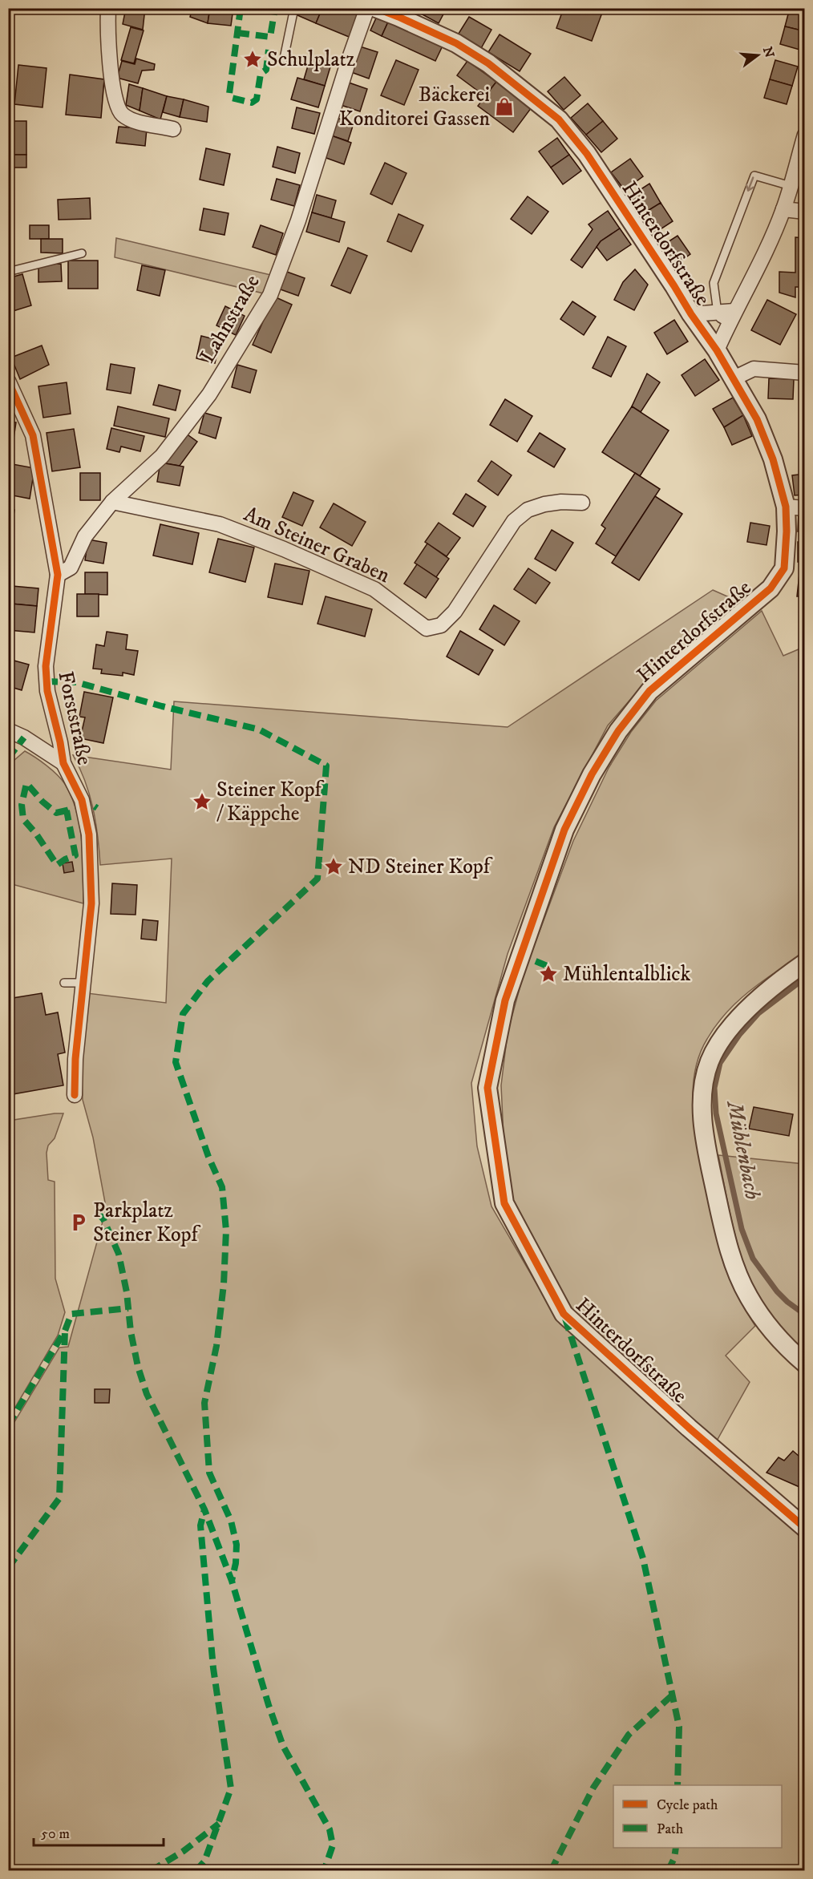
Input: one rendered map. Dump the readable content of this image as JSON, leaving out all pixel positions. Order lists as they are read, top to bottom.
{
  "streets": {
    "street": [
      "Hinterdorfstraße",
      "Lahnstraße",
      "Am Steiner Graben",
      "Forststraße"
    ]
  },
  "crossings": [
    ["Lahnstraße", "Am Steiner Graben"],
    ["Lahnstraße", "Forststraße"]
  ],
  "water": ["Mühlenbach"],
  "places": {
    "place": [
      "Schulplatz",
      "Steiner Kopf / Käppche",
      "ND Steiner Kopf",
      "Mühlentalblick"
    ],
    "shop": ["Bäckerei Konditorei Gassen"],
    "parking": ["Parkplatz Steiner Kopf"]
  },
  "legend": ["Cycle path", "Path"],
  "scale_bar": "50 m",
  "north": "right"
}
